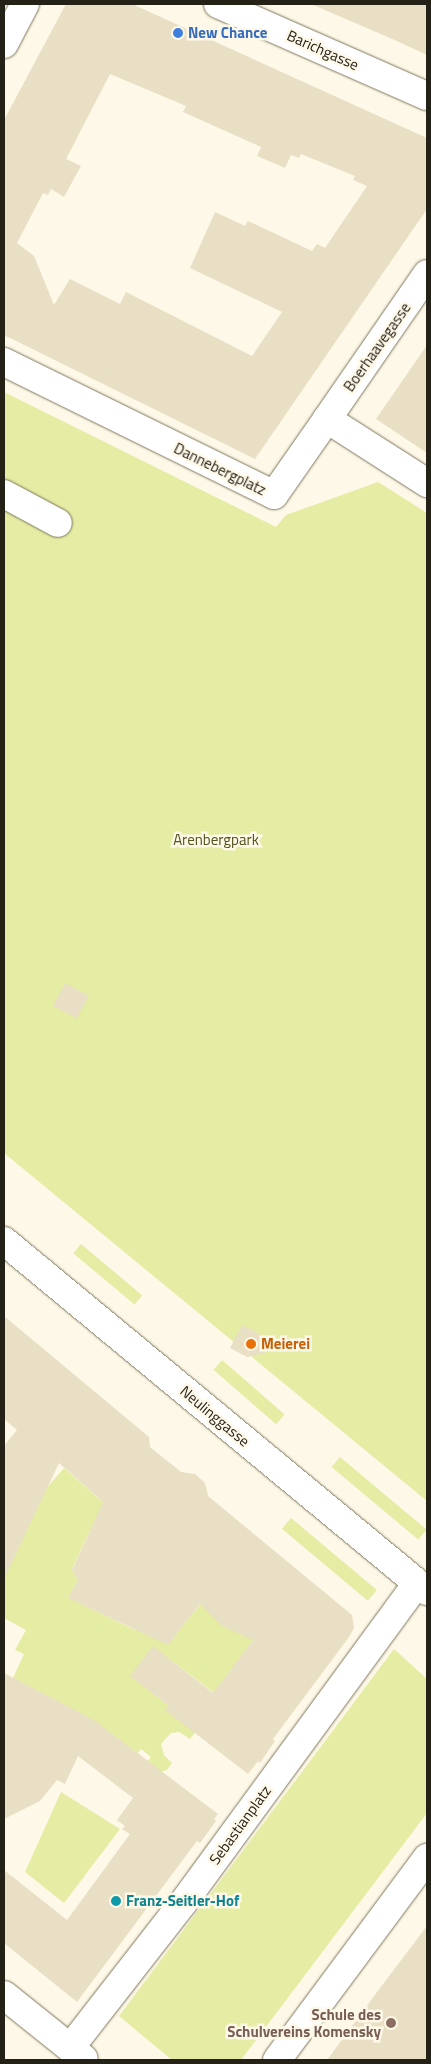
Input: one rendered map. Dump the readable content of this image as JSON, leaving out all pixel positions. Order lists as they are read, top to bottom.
{
  "streets": {
    "street": [
      "Barichgasse",
      "Boerhaavegasse",
      "Dannebergplatz",
      "Neulinggasse",
      "Sebastianplatz"
    ]
  },
  "crossings": [
    ["Boerhaavegasse", "Dannebergplatz"],
    ["Neulinggasse", "Sebastianplatz"]
  ],
  "parks": ["Arenbergpark"],
  "places": [
    "New Chance",
    "Meierei",
    "Franz-Seitler-Hof",
    "Schule des Schulvereins Komensky"
  ]
}
